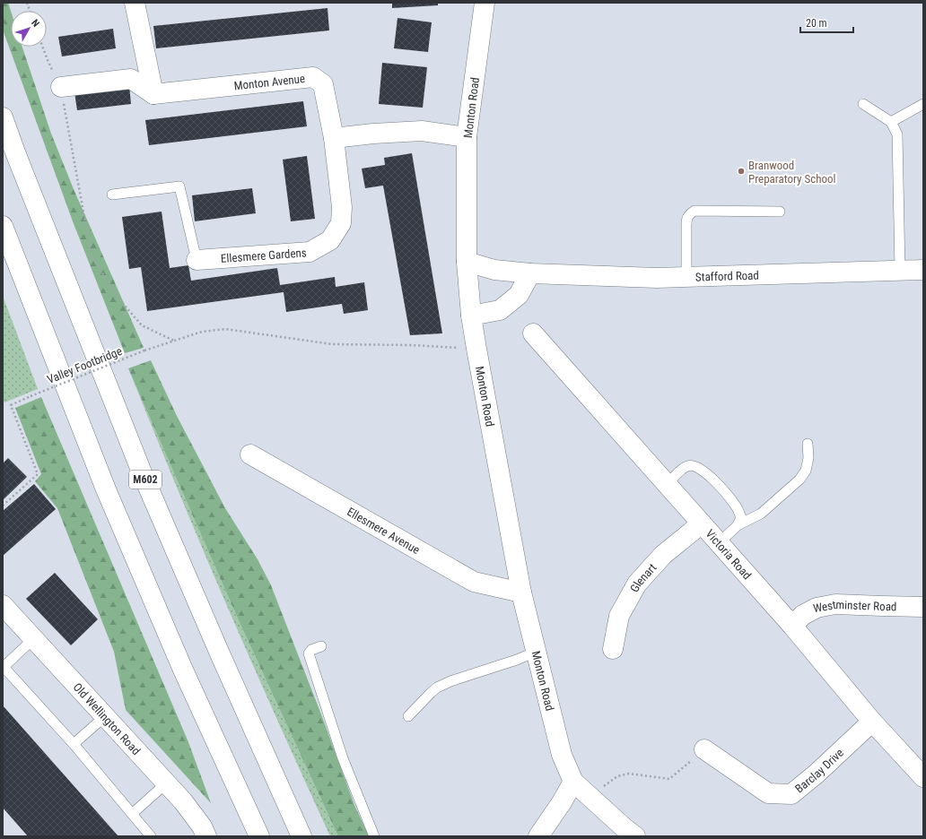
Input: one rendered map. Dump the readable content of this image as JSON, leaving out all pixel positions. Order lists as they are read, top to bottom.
{
  "streets": {
    "main road": [
      "Monton Avenue",
      "Monton Road",
      "Ellesmere Gardens",
      "Stafford Road",
      "M602",
      "Ellesmere Avenue",
      "Victoria Road",
      "Glenart",
      "Westminster Road",
      "Old Wellington Road",
      "Barclay Drive"
    ],
    "path": ["Valley Footbridge"]
  },
  "crossings": [
    ["Monton Avenue", "Ellesmere Gardens"],
    ["Monton Road", "Stafford Road"],
    ["Monton Road", "Valley Footbridge"],
    ["Monton Road", "Ellesmere Avenue"],
    ["Victoria Road", "Glenart"],
    ["Victoria Road", "Westminster Road"],
    ["Victoria Road", "Barclay Drive"]
  ],
  "places": ["Branwood Preparatory School"],
  "scale_bar": "20 m",
  "north": "top right"
}
